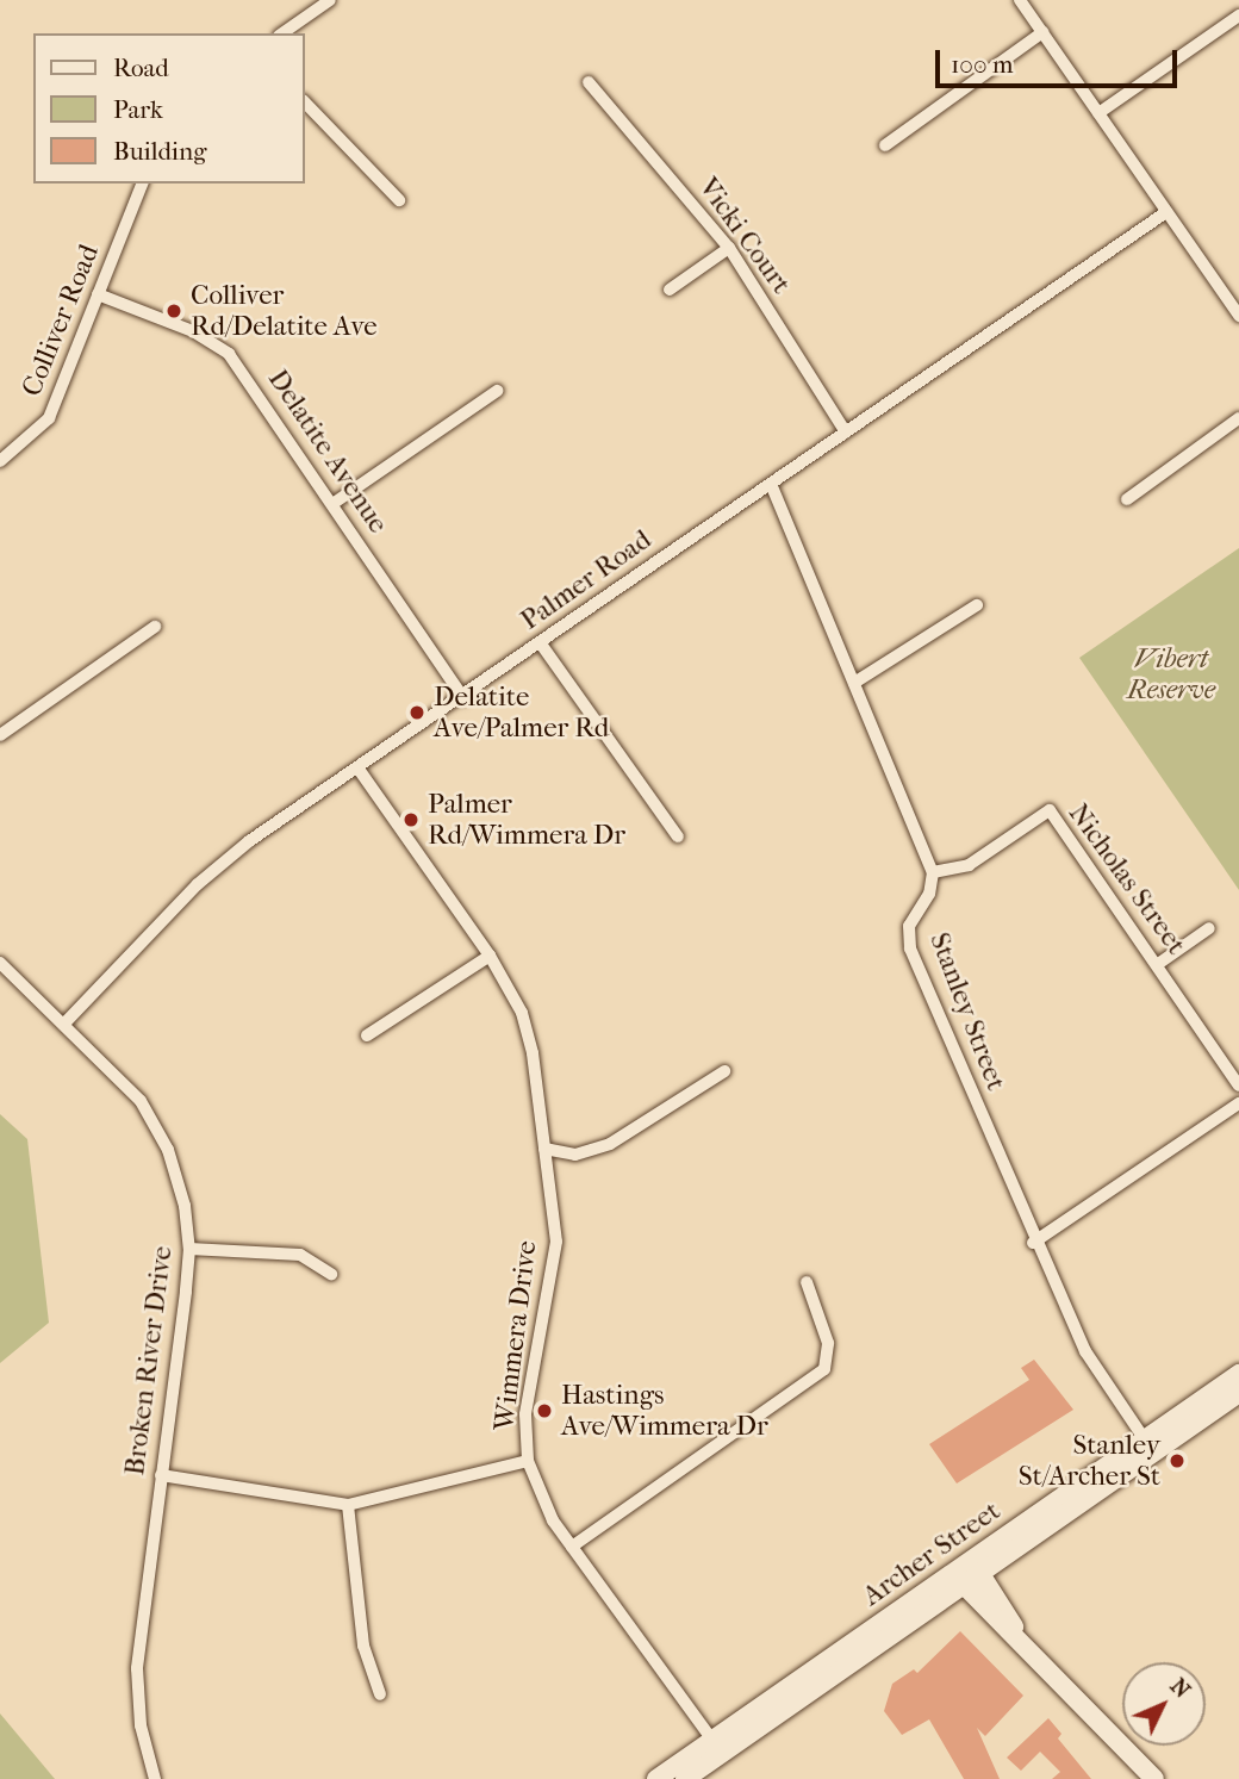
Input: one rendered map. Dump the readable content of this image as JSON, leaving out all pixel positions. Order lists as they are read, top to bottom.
{
  "streets": {
    "main road": ["Archer Street"],
    "street": [
      "Vicki Court",
      "Colliver Road",
      "Delatite Avenue",
      "Palmer Road",
      "Nicholas Street",
      "Stanley Street",
      "Wimmera Drive",
      "Broken River Drive"
    ]
  },
  "crossings": [
    ["Vicki Court", "Palmer Road"],
    ["Colliver Road", "Delatite Avenue"],
    ["Delatite Avenue", "Palmer Road"],
    ["Palmer Road", "Wimmera Drive"],
    ["Palmer Road", "Broken River Drive"],
    ["Nicholas Street", "Stanley Street"],
    ["Stanley Street", "Archer Street"],
    ["Wimmera Drive", "Archer Street"]
  ],
  "parks": ["Vibert Reserve"],
  "places": [
    "Colliver Rd/Delatite Ave",
    "Delatite Ave/Palmer Rd",
    "Palmer Rd/Wimmera Dr",
    "Hastings Ave/Wimmera Dr",
    "Stanley St/Archer St"
  ],
  "legend": ["Road", "Park", "Building"],
  "scale_bar": "100 m",
  "north": "top right"
}
